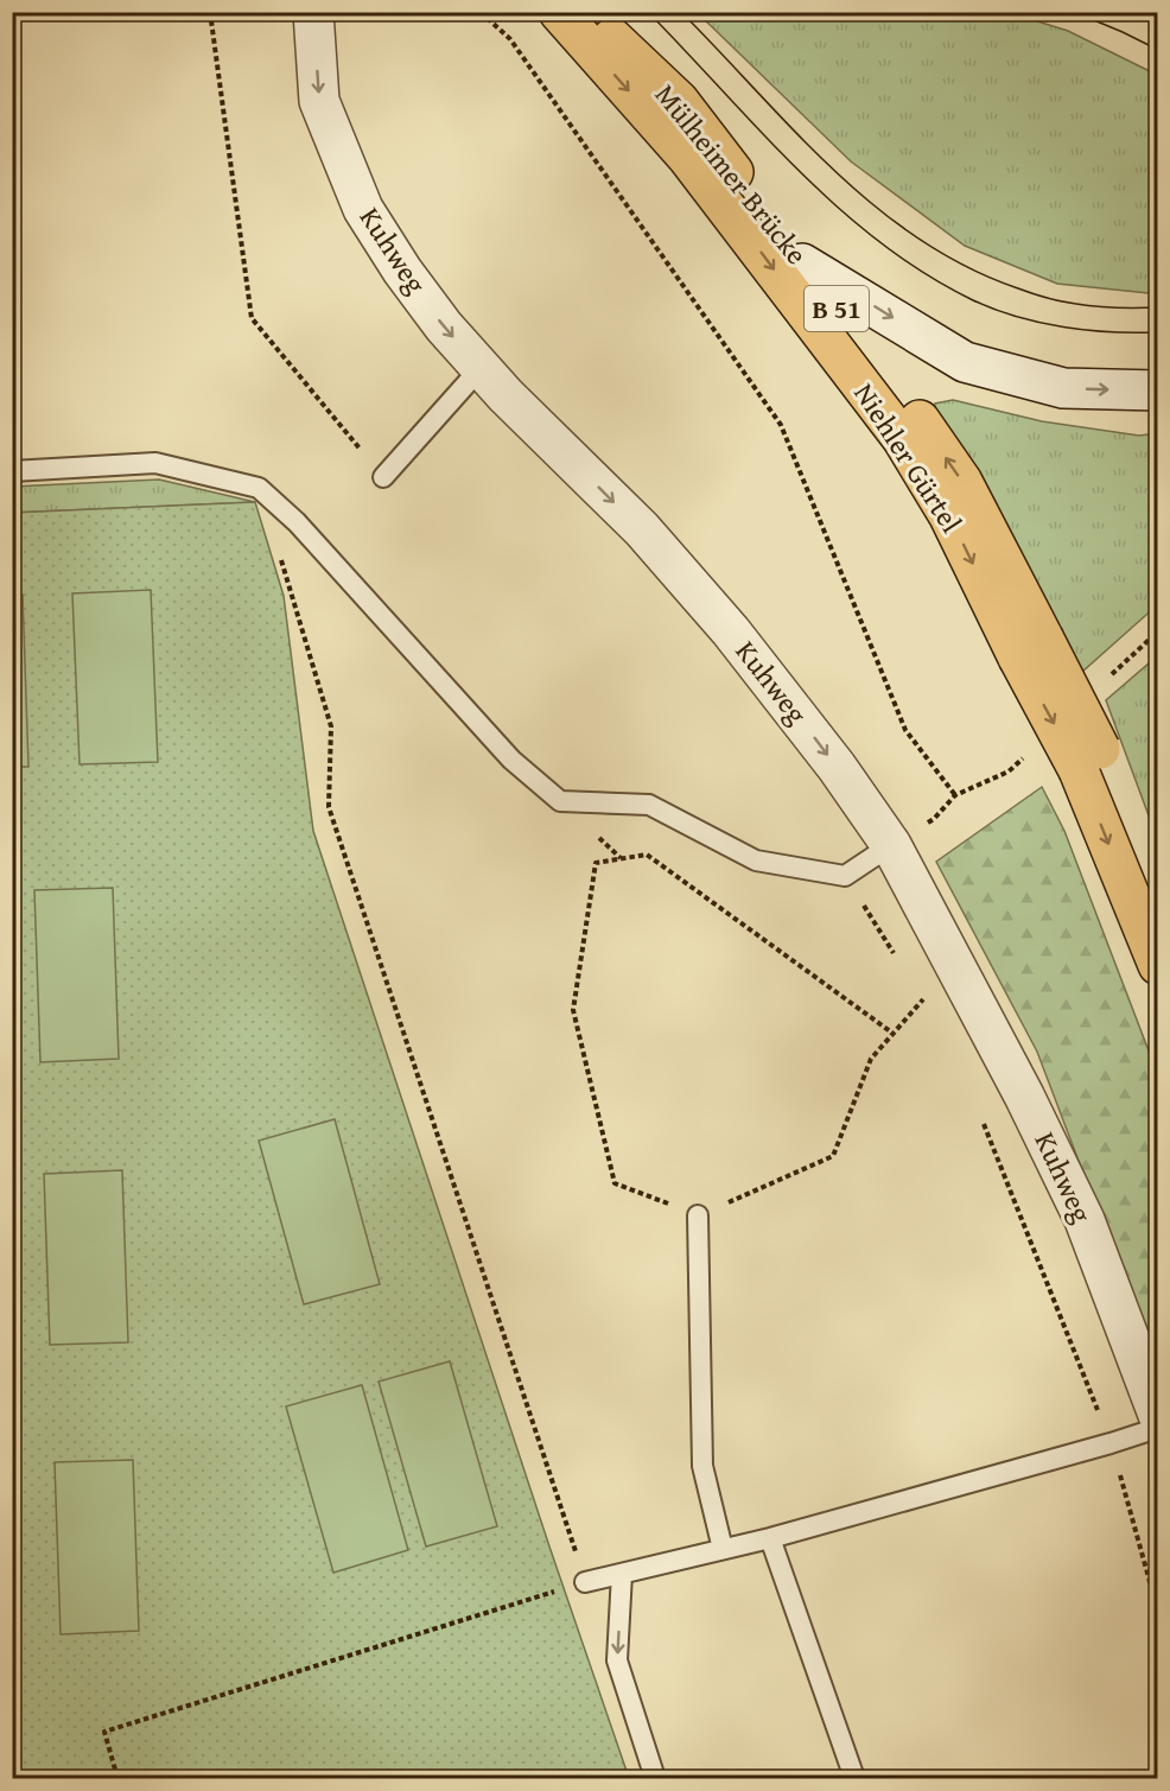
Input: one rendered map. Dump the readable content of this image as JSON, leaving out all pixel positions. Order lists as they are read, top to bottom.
{
  "streets": {
    "main road": ["Mülheimer Brücke", "B 51", "Niehler Gürtel"],
    "street": ["Kuhweg"]
  },
  "crossings": [
    ["Mülheimer Brücke", "B 51"],
    ["Mülheimer Brücke", "Niehler Gürtel"]
  ],
  "one_way": ["Mülheimer Brücke", "Kuhweg", "Niehler Gürtel"]
}
